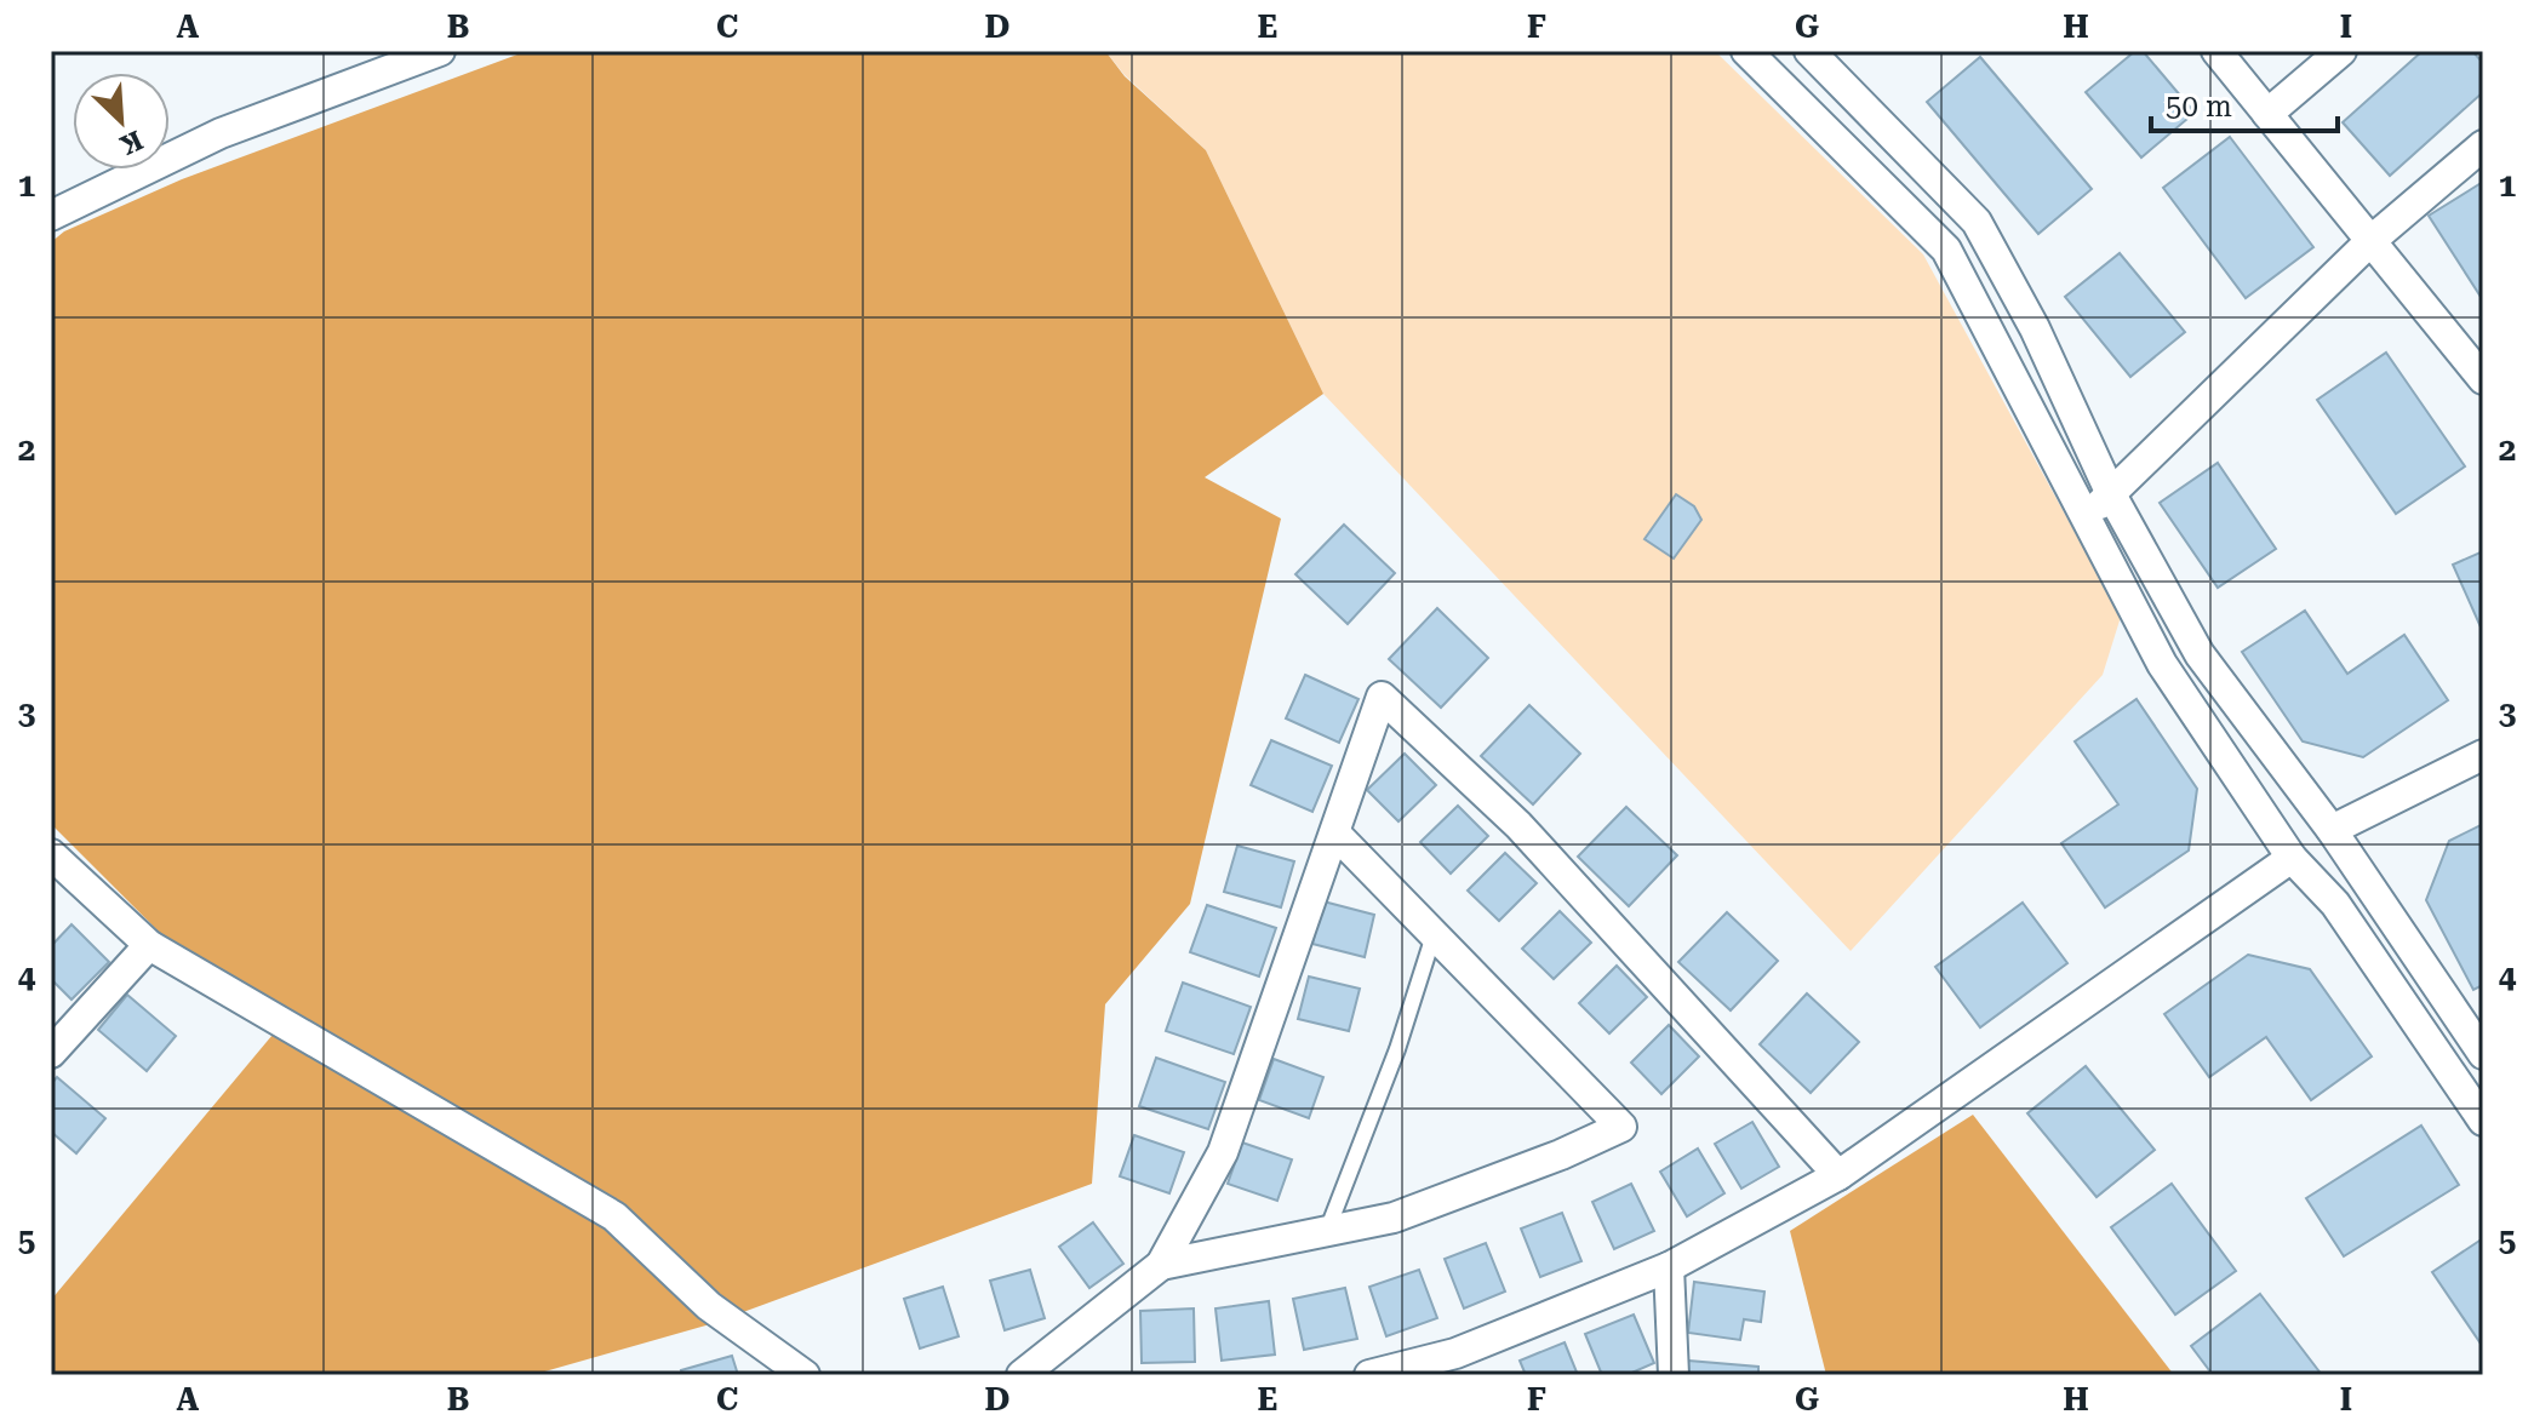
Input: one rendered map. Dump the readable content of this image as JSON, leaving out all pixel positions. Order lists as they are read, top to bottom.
{
  "scale_bar": "50 m",
  "north": "bottom right",
  "grid": {
    "columns": [
      "A",
      "B",
      "C",
      "D",
      "E",
      "F",
      "G",
      "H",
      "I"
    ],
    "rows": [
      "1",
      "2",
      "3",
      "4",
      "5"
    ]
  }
}
